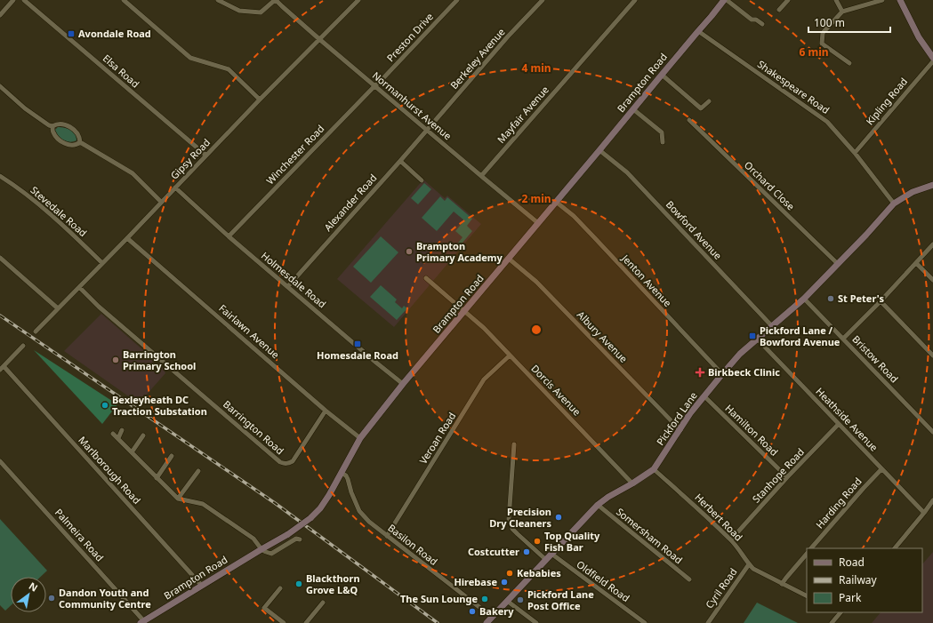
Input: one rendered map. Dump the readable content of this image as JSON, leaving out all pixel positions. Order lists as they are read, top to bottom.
{
  "streets": {
    "street": [
      "Preston Drive",
      "Berkeley Avenue",
      "Elsa Road",
      "Brampton Road",
      "Shakespeare Road",
      "Kipling Road",
      "Normanhurst Avenue",
      "Mayfair Avenue",
      "Winchester Road",
      "Gipsy Road",
      "Orchard Close",
      "Alexander Road",
      "Stevedale Road",
      "Bowford Avenue",
      "Holmesdale Road",
      "Jenton Avenue",
      "Fairlawn Avenue",
      "Albury Avenue",
      "Bristow Road",
      "Dorcis Avenue",
      "Pickford Lane",
      "Heathside Avenue",
      "Barrington Road",
      "Hamilton Road",
      "Veroan Road",
      "Marlborough Road",
      "Stanhope Road",
      "Harding Road",
      "Herbert Road",
      "Palmeira Road",
      "Somersham Road",
      "Basilon Road",
      "Oldfield Road",
      "Cyril Road"
    ]
  },
  "crossings": [
    ["Preston Drive", "Normanhurst Avenue"],
    ["Preston Drive", "Winchester Road"],
    ["Berkeley Avenue", "Normanhurst Avenue"],
    ["Berkeley Avenue", "Alexander Road"],
    ["Elsa Road", "Gipsy Road"],
    ["Brampton Road", "Shakespeare Road"],
    ["Brampton Road", "Normanhurst Avenue"],
    ["Brampton Road", "Bowford Avenue"],
    ["Brampton Road", "Holmesdale Road"],
    ["Brampton Road", "Jenton Avenue"],
    ["Brampton Road", "Fairlawn Avenue"],
    ["Brampton Road", "Albury Avenue"],
    ["Brampton Road", "Dorcis Avenue"],
    ["Brampton Road", "Marlborough Road"],
    ["Brampton Road", "Palmeira Road"],
    ["Brampton Road", "Basilon Road"],
    ["Shakespeare Road", "Kipling Road"],
    ["Shakespeare Road", "Pickford Lane"],
    ["Normanhurst Avenue", "Mayfair Avenue"],
    ["Normanhurst Avenue", "Winchester Road"],
    ["Normanhurst Avenue", "Gipsy Road"],
    ["Normanhurst Avenue", "Alexander Road"],
    ["Winchester Road", "Holmesdale Road"],
    ["Gipsy Road", "Stevedale Road"],
    ["Gipsy Road", "Holmesdale Road"],
    ["Gipsy Road", "Fairlawn Avenue"],
    ["Gipsy Road", "Barrington Road"],
    ["Orchard Close", "Pickford Lane"],
    ["Alexander Road", "Holmesdale Road"],
    ["Bowford Avenue", "Pickford Lane"],
    ["Jenton Avenue", "Pickford Lane"],
    ["Fairlawn Avenue", "Barrington Road"],
    ["Albury Avenue", "Pickford Lane"],
    ["Bristow Road", "Pickford Lane"],
    ["Dorcis Avenue", "Pickford Lane"],
    ["Dorcis Avenue", "Veroan Road"],
    ["Pickford Lane", "Heathside Avenue"],
    ["Pickford Lane", "Hamilton Road"],
    ["Pickford Lane", "Herbert Road"],
    ["Pickford Lane", "Somersham Road"],
    ["Pickford Lane", "Basilon Road"],
    ["Pickford Lane", "Oldfield Road"],
    ["Heathside Avenue", "Stanhope Road"],
    ["Heathside Avenue", "Harding Road"],
    ["Hamilton Road", "Stanhope Road"],
    ["Veroan Road", "Basilon Road"],
    ["Stanhope Road", "Herbert Road"],
    ["Herbert Road", "Cyril Road"]
  ],
  "places": {
    "transit": ["Avondale Road", "Pickford Lane / Bowford Avenue", "Homesdale Road"],
    "other": [
      "Brampton Primary Academy",
      "St Peter's",
      "Barrington Primary School",
      "Bexleyheath DC Traction Substation",
      "Precision Dry Cleaners",
      "Top Quality Fish Bar",
      "Costcutter",
      "Kebabies",
      "Hirebase",
      "Blackthorn Grove L&Q",
      "Dandon Youth and Community Centre",
      "The Sun Lounge",
      "Pickford Lane Post Office",
      "Bakery"
    ],
    "health": ["Birkbeck Clinic"]
  },
  "legend": ["Road", "Railway", "Park"],
  "scale_bar": "100 m",
  "north": "top right",
  "rings": ["6 min", "4 min", "2 min"]
}
